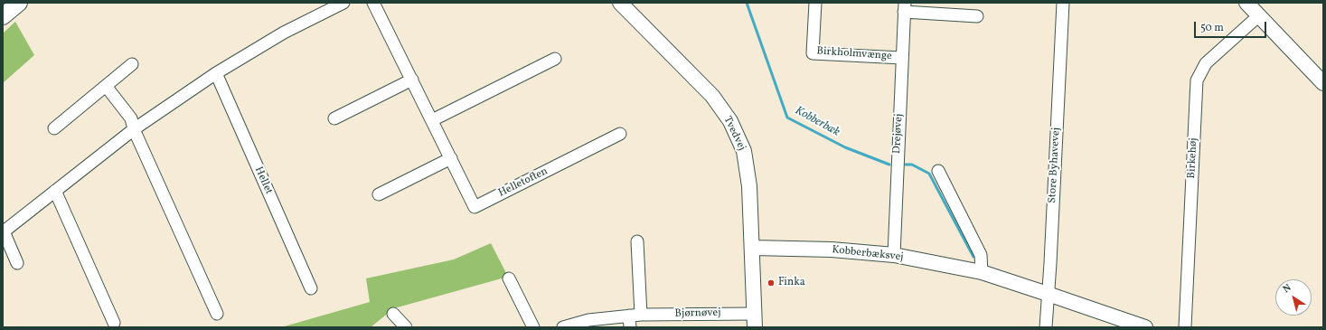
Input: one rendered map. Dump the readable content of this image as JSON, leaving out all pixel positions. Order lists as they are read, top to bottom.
{
  "streets": {
    "street": [
      "Birkholmvænge",
      "Tvedvej",
      "Drejøvej",
      "Birkehøj",
      "Store Byhavevej",
      "Hellet",
      "Helletoften",
      "Kobberbæksvej",
      "Bjørnøvej"
    ]
  },
  "crossings": [
    ["Birkholmvænge", "Drejøvej"],
    ["Tvedvej", "Kobberbæksvej"],
    ["Tvedvej", "Bjørnøvej"],
    ["Drejøvej", "Kobberbæksvej"],
    ["Store Byhavevej", "Kobberbæksvej"]
  ],
  "water": ["Kobberbæk"],
  "places": ["Finka"],
  "scale_bar": "50 m",
  "north": "top left"
}
